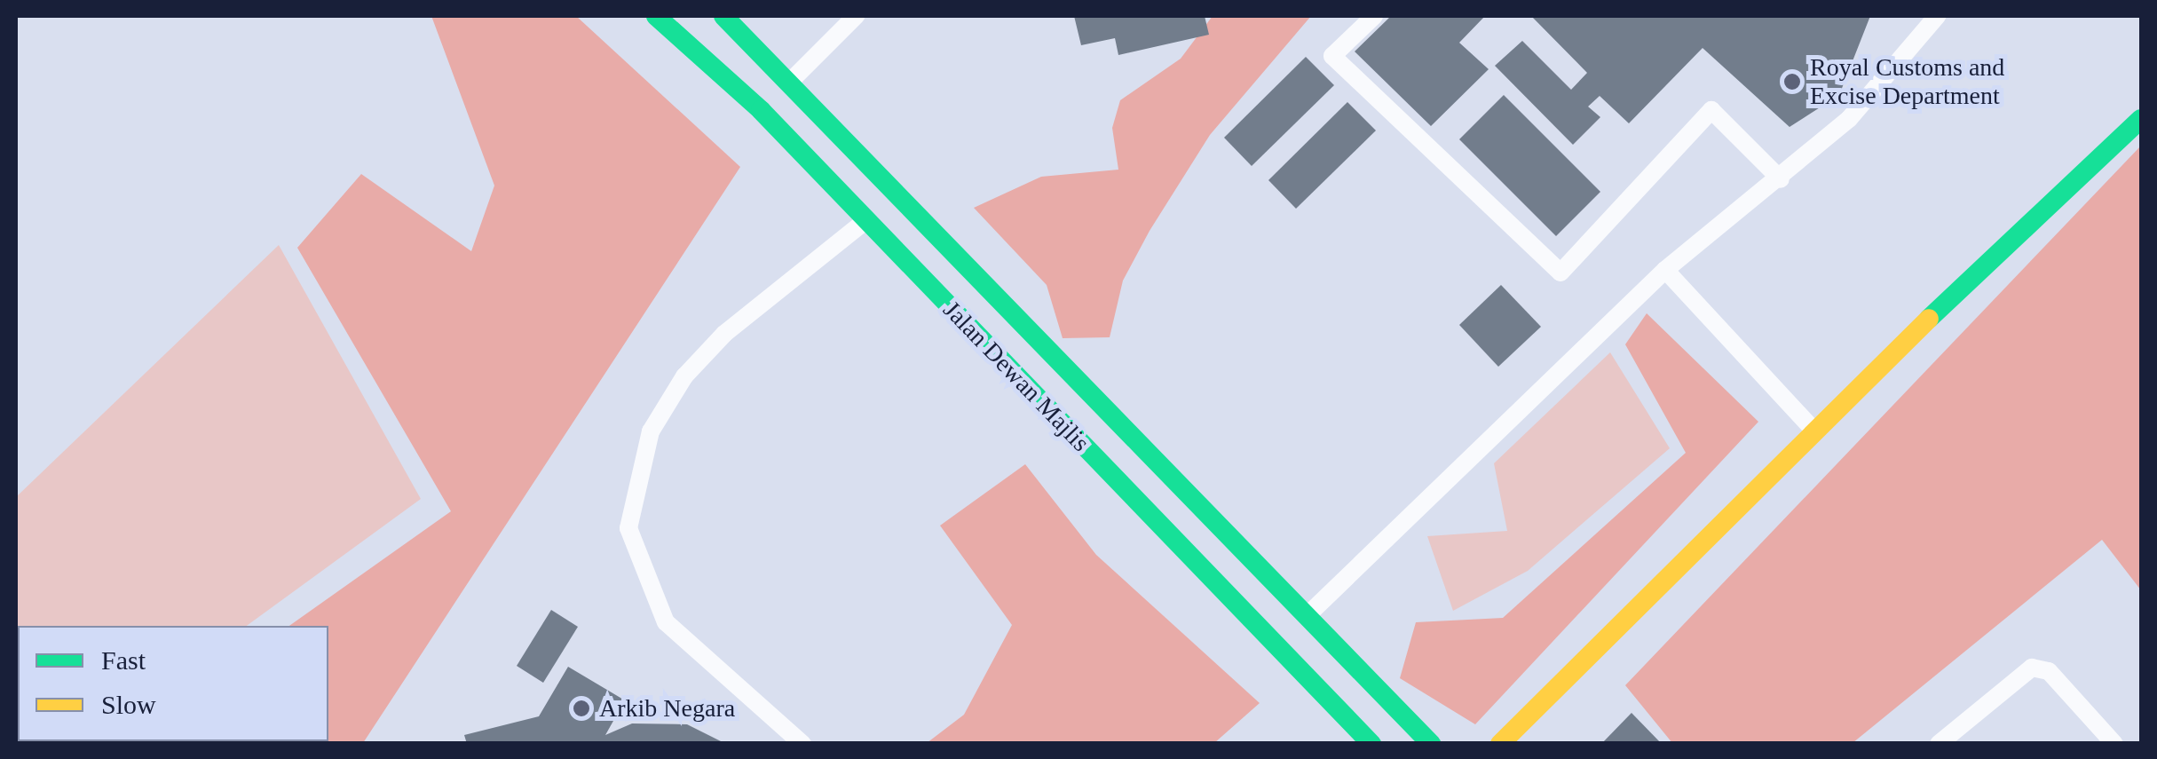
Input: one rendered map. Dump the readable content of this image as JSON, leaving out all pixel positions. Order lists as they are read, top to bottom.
{
  "streets": {
    "street": ["Jalan Dewan Majlis"]
  },
  "places": ["Royal Customs and Excise Department", "Arkib Negara"],
  "legend": ["Fast", "Slow"]
}
